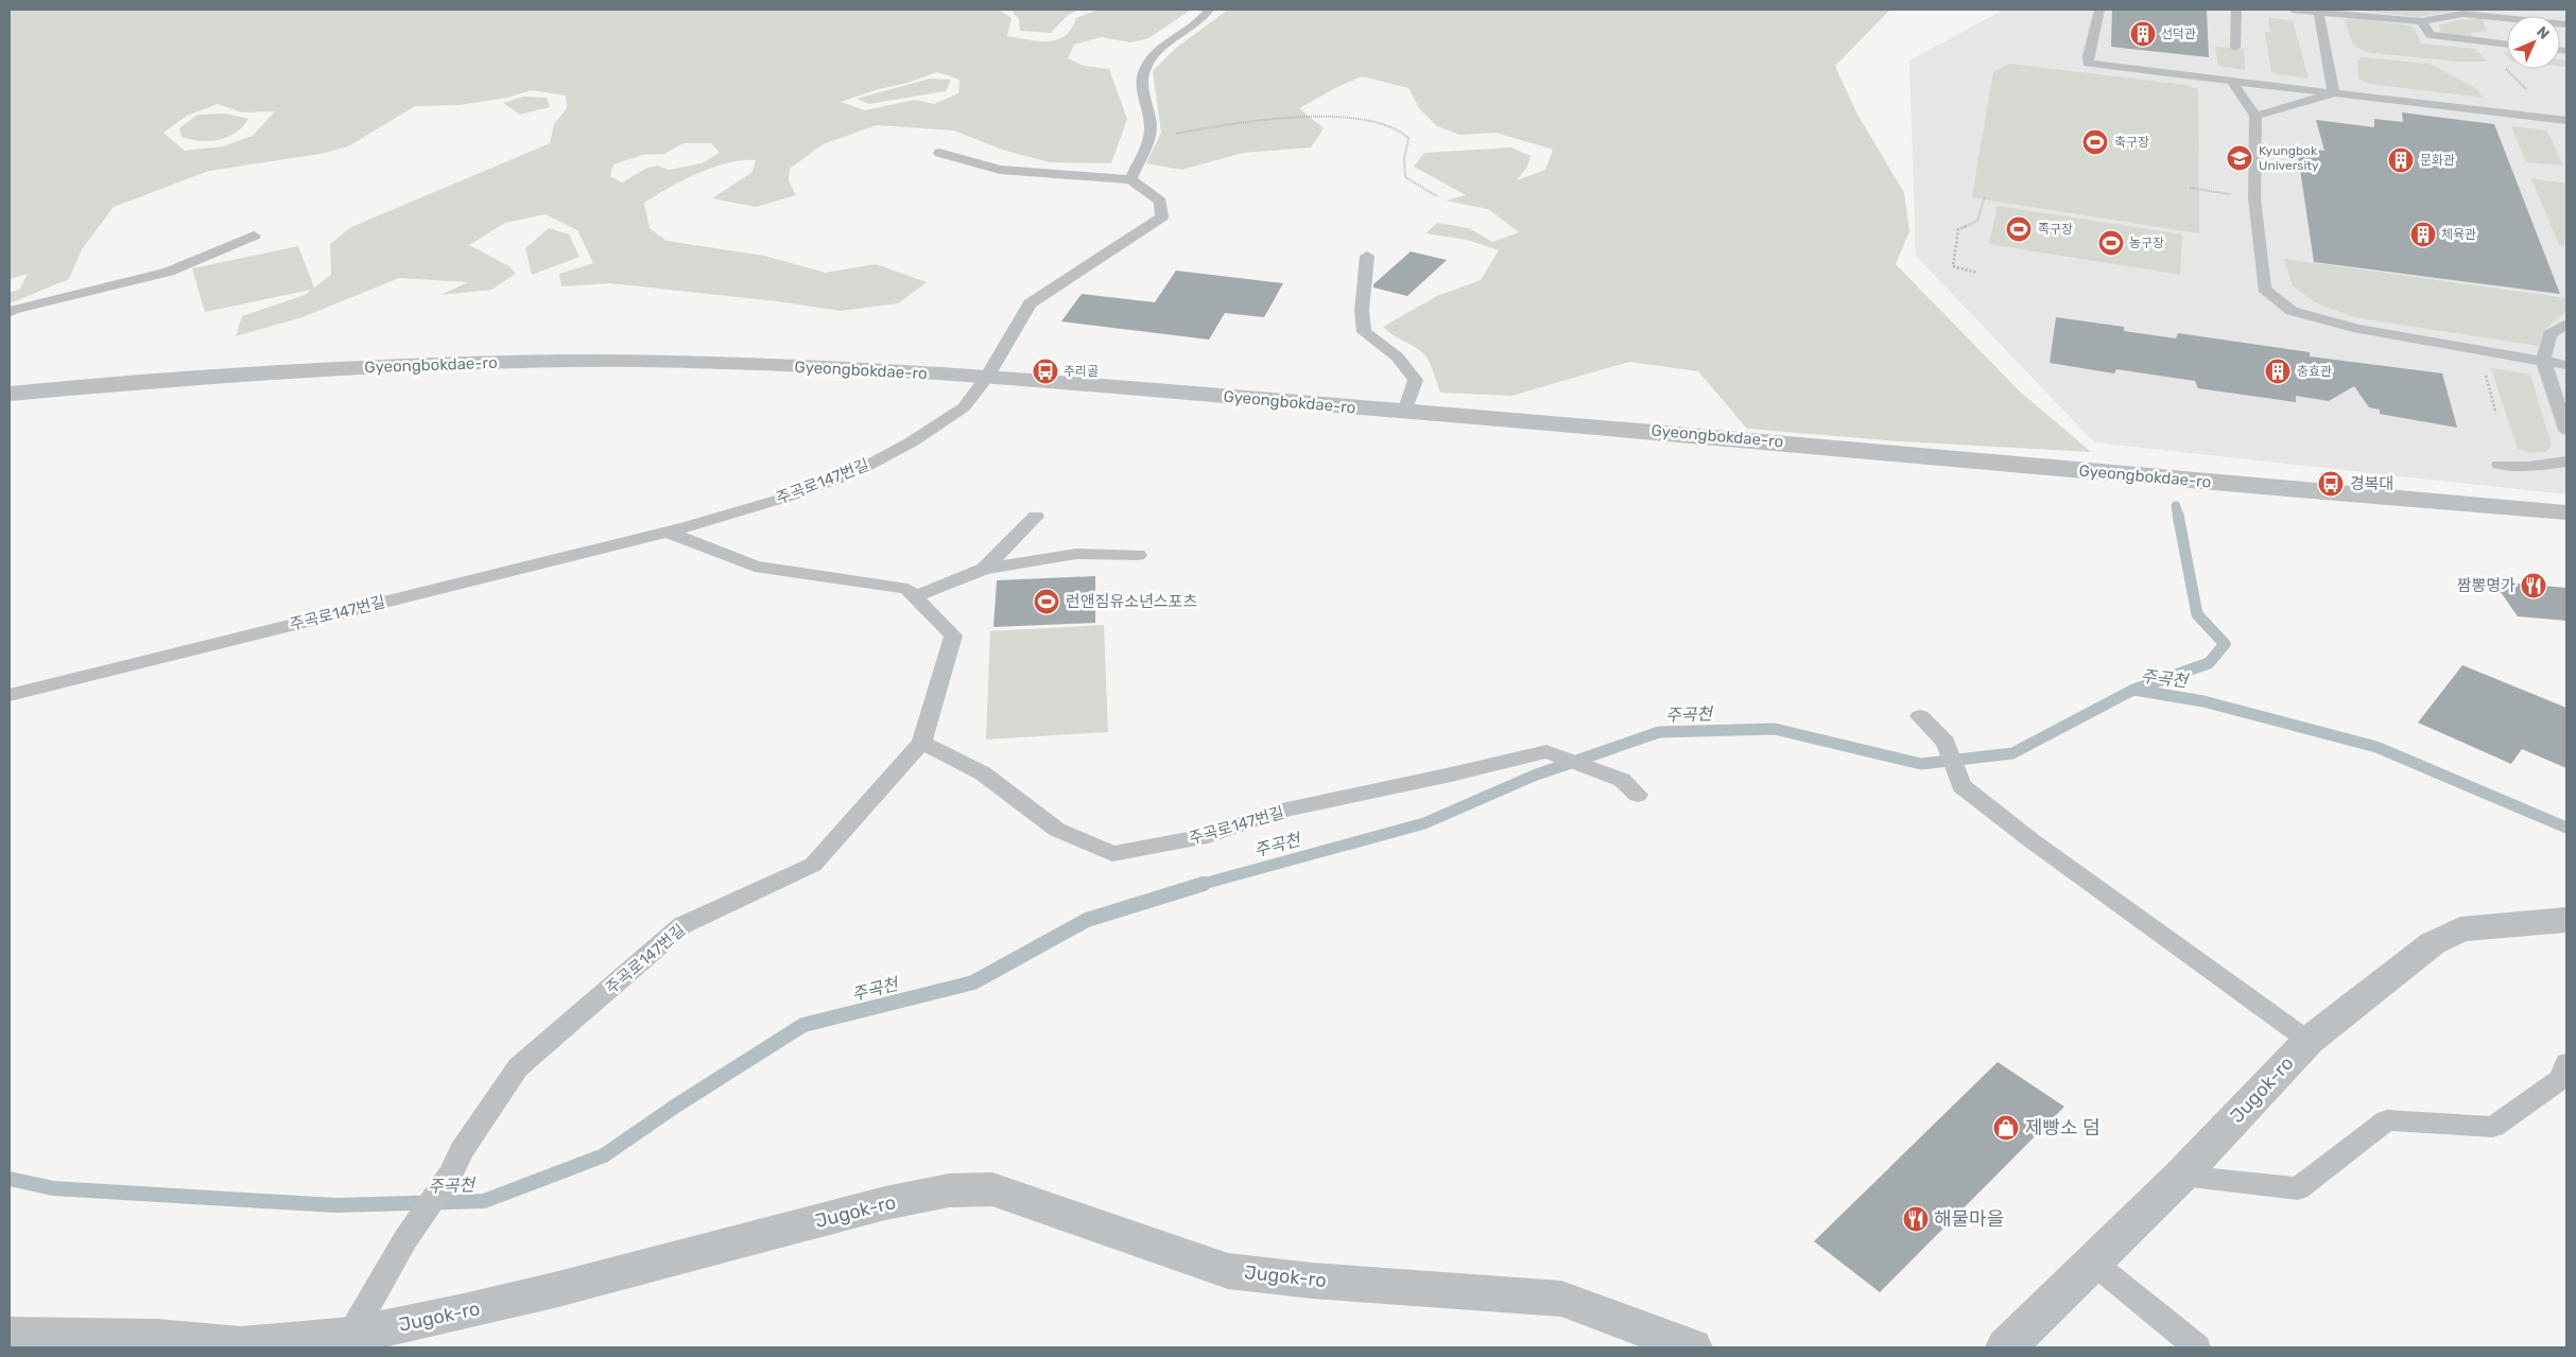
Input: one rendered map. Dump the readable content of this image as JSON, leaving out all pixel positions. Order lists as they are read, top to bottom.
{
  "streets": {
    "street": ["Gyeongbokdae-ro", "Jugok-ro"],
    "lane": ["주곡로147번길"]
  },
  "crossings": [
    ["Gyeongbokdae-ro", "주곡로147번길"],
    ["주곡로147번길", "Jugok-ro"]
  ],
  "water": ["주곡천"],
  "places": {
    "building": [
      "선덕관",
      "문화관",
      "체육관",
      "충효관"
    ],
    "sports": [
      "축구장",
      "족구장",
      "농구장",
      "런앤짐유소년스포츠"
    ],
    "school or university": ["Kyungbok University"],
    "bus stop": ["주리골", "경복대"],
    "restaurant": ["짬뽕명가", "해물마을"],
    "shop": ["제빵소 덤"]
  },
  "north": "top right"
}
